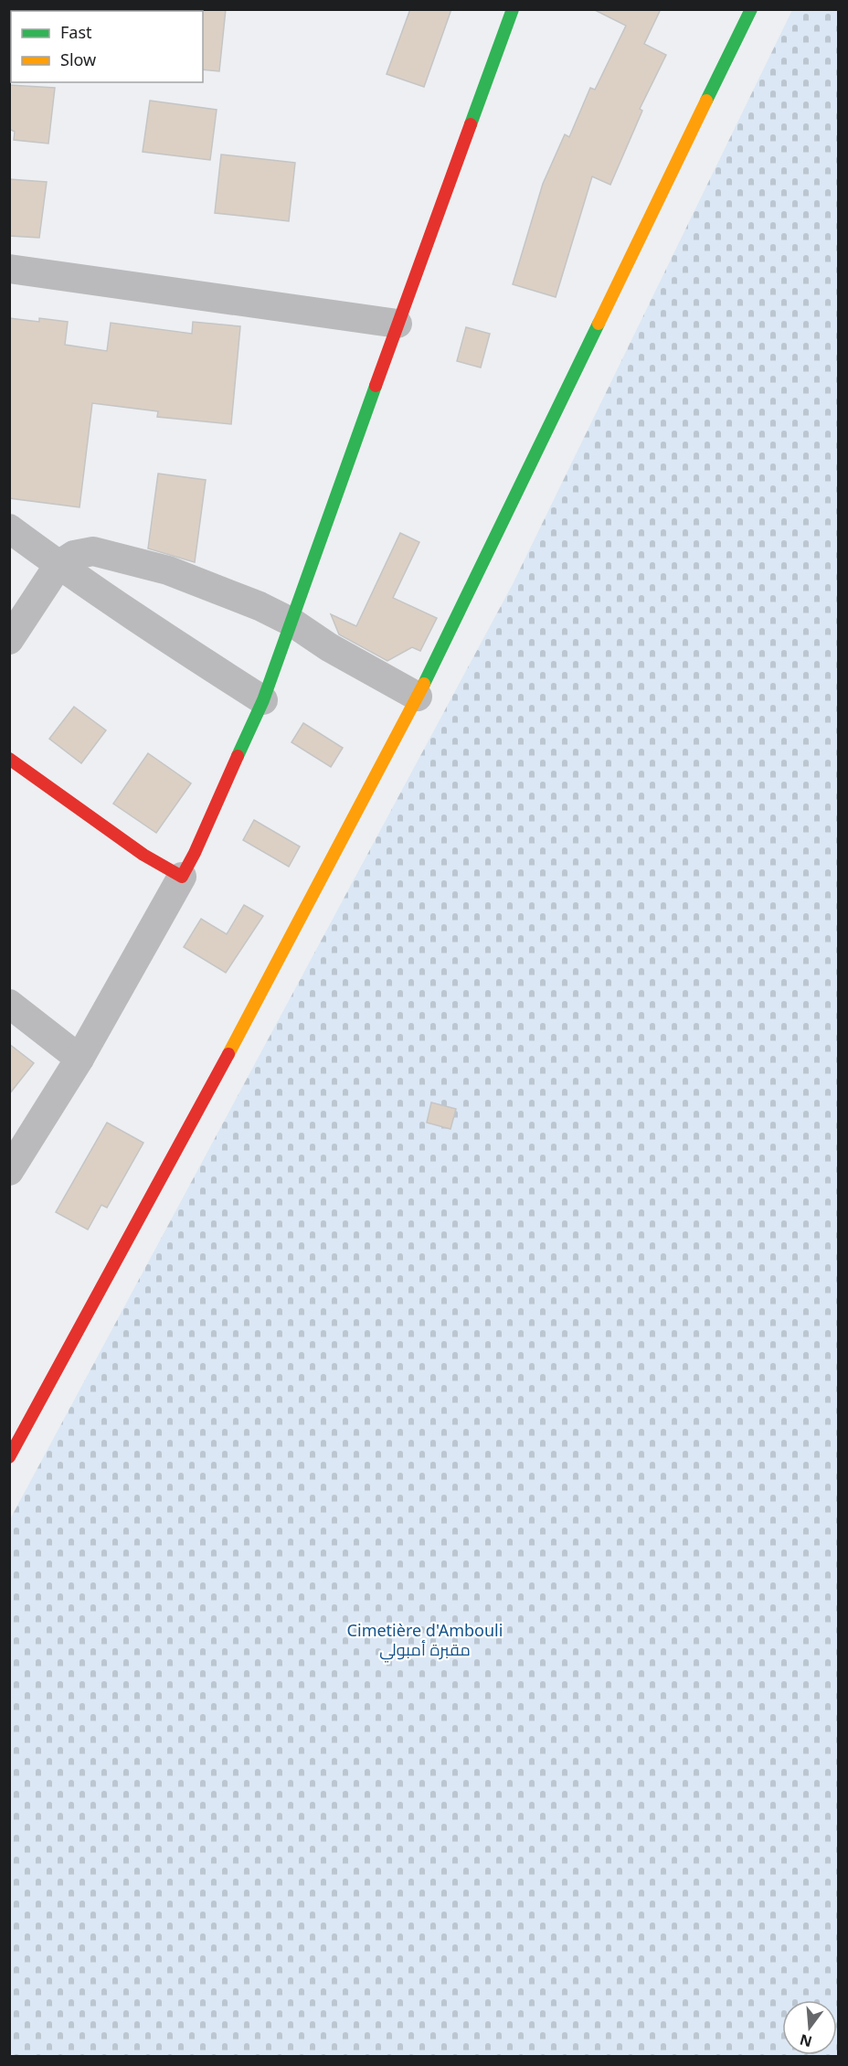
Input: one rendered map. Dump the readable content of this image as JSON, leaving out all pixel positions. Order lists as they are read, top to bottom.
{
  "parks": ["Cimetière d'Ambouli مقبرة أمبولي"],
  "legend": ["Fast", "Slow"],
  "north": "bottom"
}
